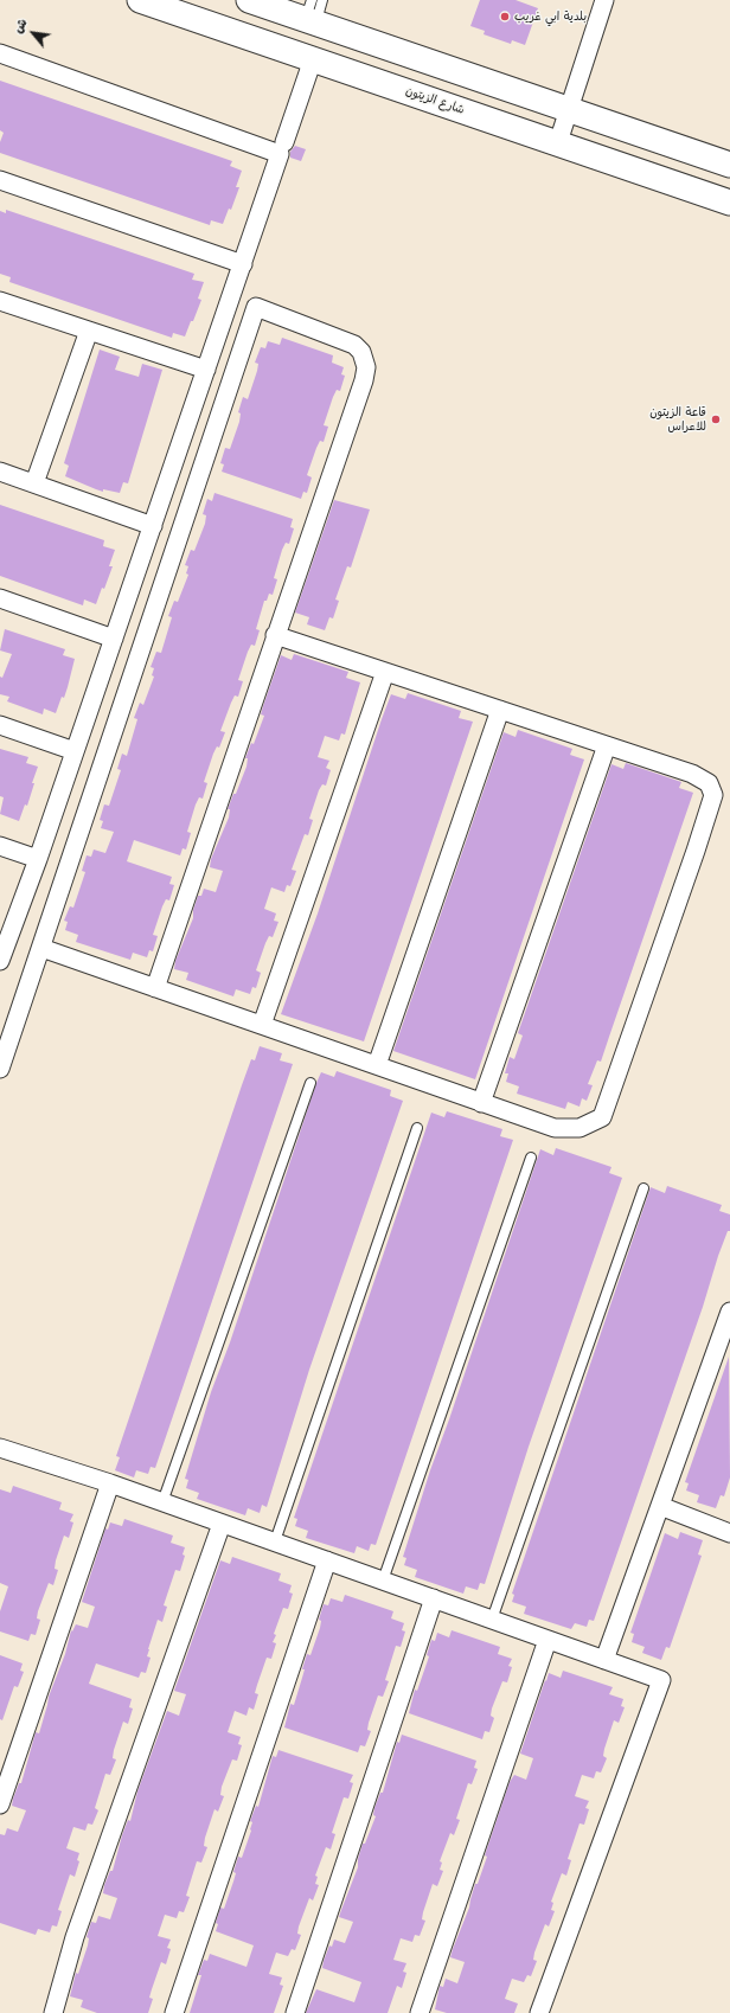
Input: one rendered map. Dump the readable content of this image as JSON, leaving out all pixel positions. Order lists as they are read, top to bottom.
{
  "streets": {
    "main road": ["شارع الزيتون"]
  },
  "places": ["بلدية ابي غريب", "قاعة الزيتون للاعراس"],
  "north": "top left"
}
